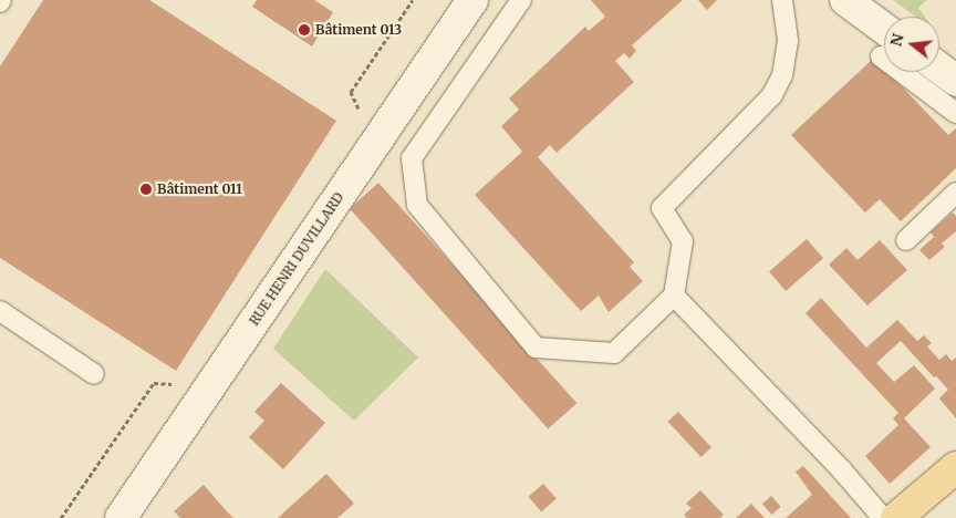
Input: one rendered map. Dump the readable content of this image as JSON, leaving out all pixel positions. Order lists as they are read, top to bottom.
{
  "streets": {
    "street": ["RUE HENRI DUVILLARD"]
  },
  "places": ["Bâtiment 013", "Bâtiment 011"],
  "north": "left"
}
